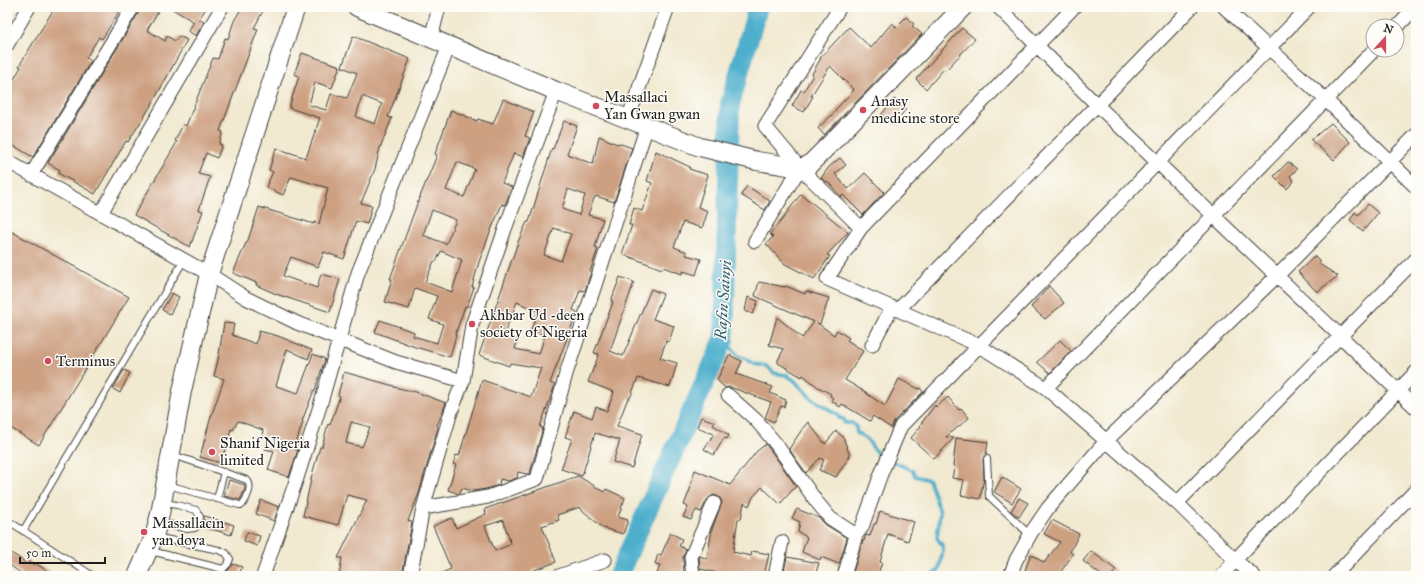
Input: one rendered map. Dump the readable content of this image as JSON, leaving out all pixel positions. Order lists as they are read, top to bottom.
{
  "water": ["Rafin Sainyi"],
  "places": [
    "Massallaci Yan Gwan gwan",
    "Anasy medicine store",
    "Akhbar Ud -deen society of Nigeria",
    "Terminus",
    "Shanif Nigeria limited",
    "Massallacin yan doya"
  ],
  "scale_bar": "50 m",
  "north": "top"
}
